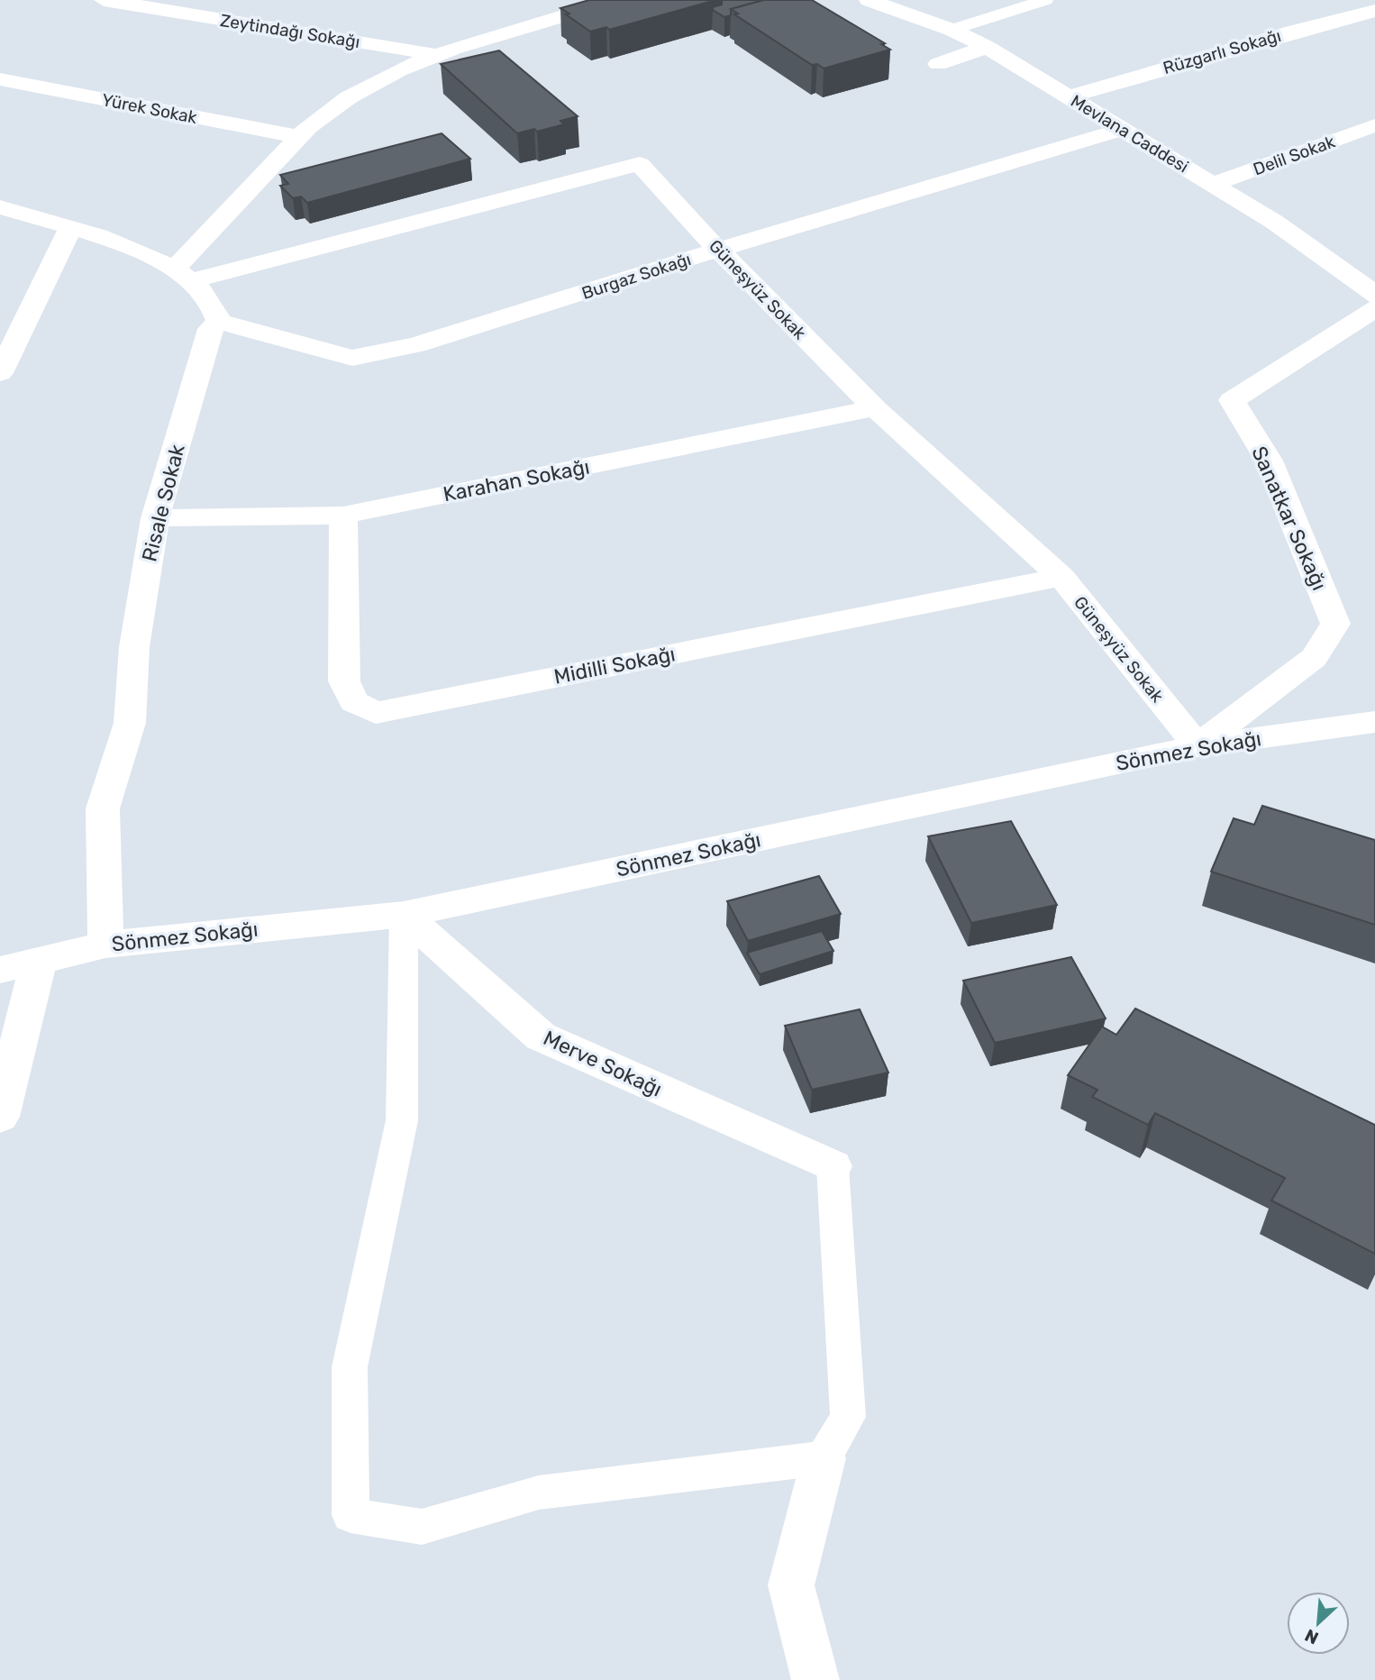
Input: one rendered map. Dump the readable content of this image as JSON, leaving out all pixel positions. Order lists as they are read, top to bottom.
{
  "streets": {
    "street": [
      "Zeytindağı Sokağı",
      "Rüzgarlı Sokağı",
      "Yürek Sokak",
      "Mevlana Caddesi",
      "Delil Sokak",
      "Burgaz Sokağı",
      "Güneşyüz Sokak",
      "Karahan Sokağı",
      "Risale Sokak",
      "Sanatkar Sokağı",
      "Midilli Sokağı",
      "Sönmez Sokağı",
      "Merve Sokağı"
    ]
  },
  "crossings": [
    ["Rüzgarlı Sokağı", "Mevlana Caddesi"],
    ["Mevlana Caddesi", "Delil Sokak"],
    ["Mevlana Caddesi", "Burgaz Sokağı"],
    ["Burgaz Sokağı", "Güneşyüz Sokak"],
    ["Burgaz Sokağı", "Risale Sokak"],
    ["Güneşyüz Sokak", "Karahan Sokağı"],
    ["Güneşyüz Sokak", "Sanatkar Sokağı"],
    ["Güneşyüz Sokak", "Midilli Sokağı"],
    ["Güneşyüz Sokak", "Sönmez Sokağı"],
    ["Karahan Sokağı", "Risale Sokak"],
    ["Karahan Sokağı", "Midilli Sokağı"],
    ["Risale Sokak", "Sönmez Sokağı"],
    ["Sanatkar Sokağı", "Sönmez Sokağı"],
    ["Sönmez Sokağı", "Merve Sokağı"]
  ],
  "north": "bottom left"
}
